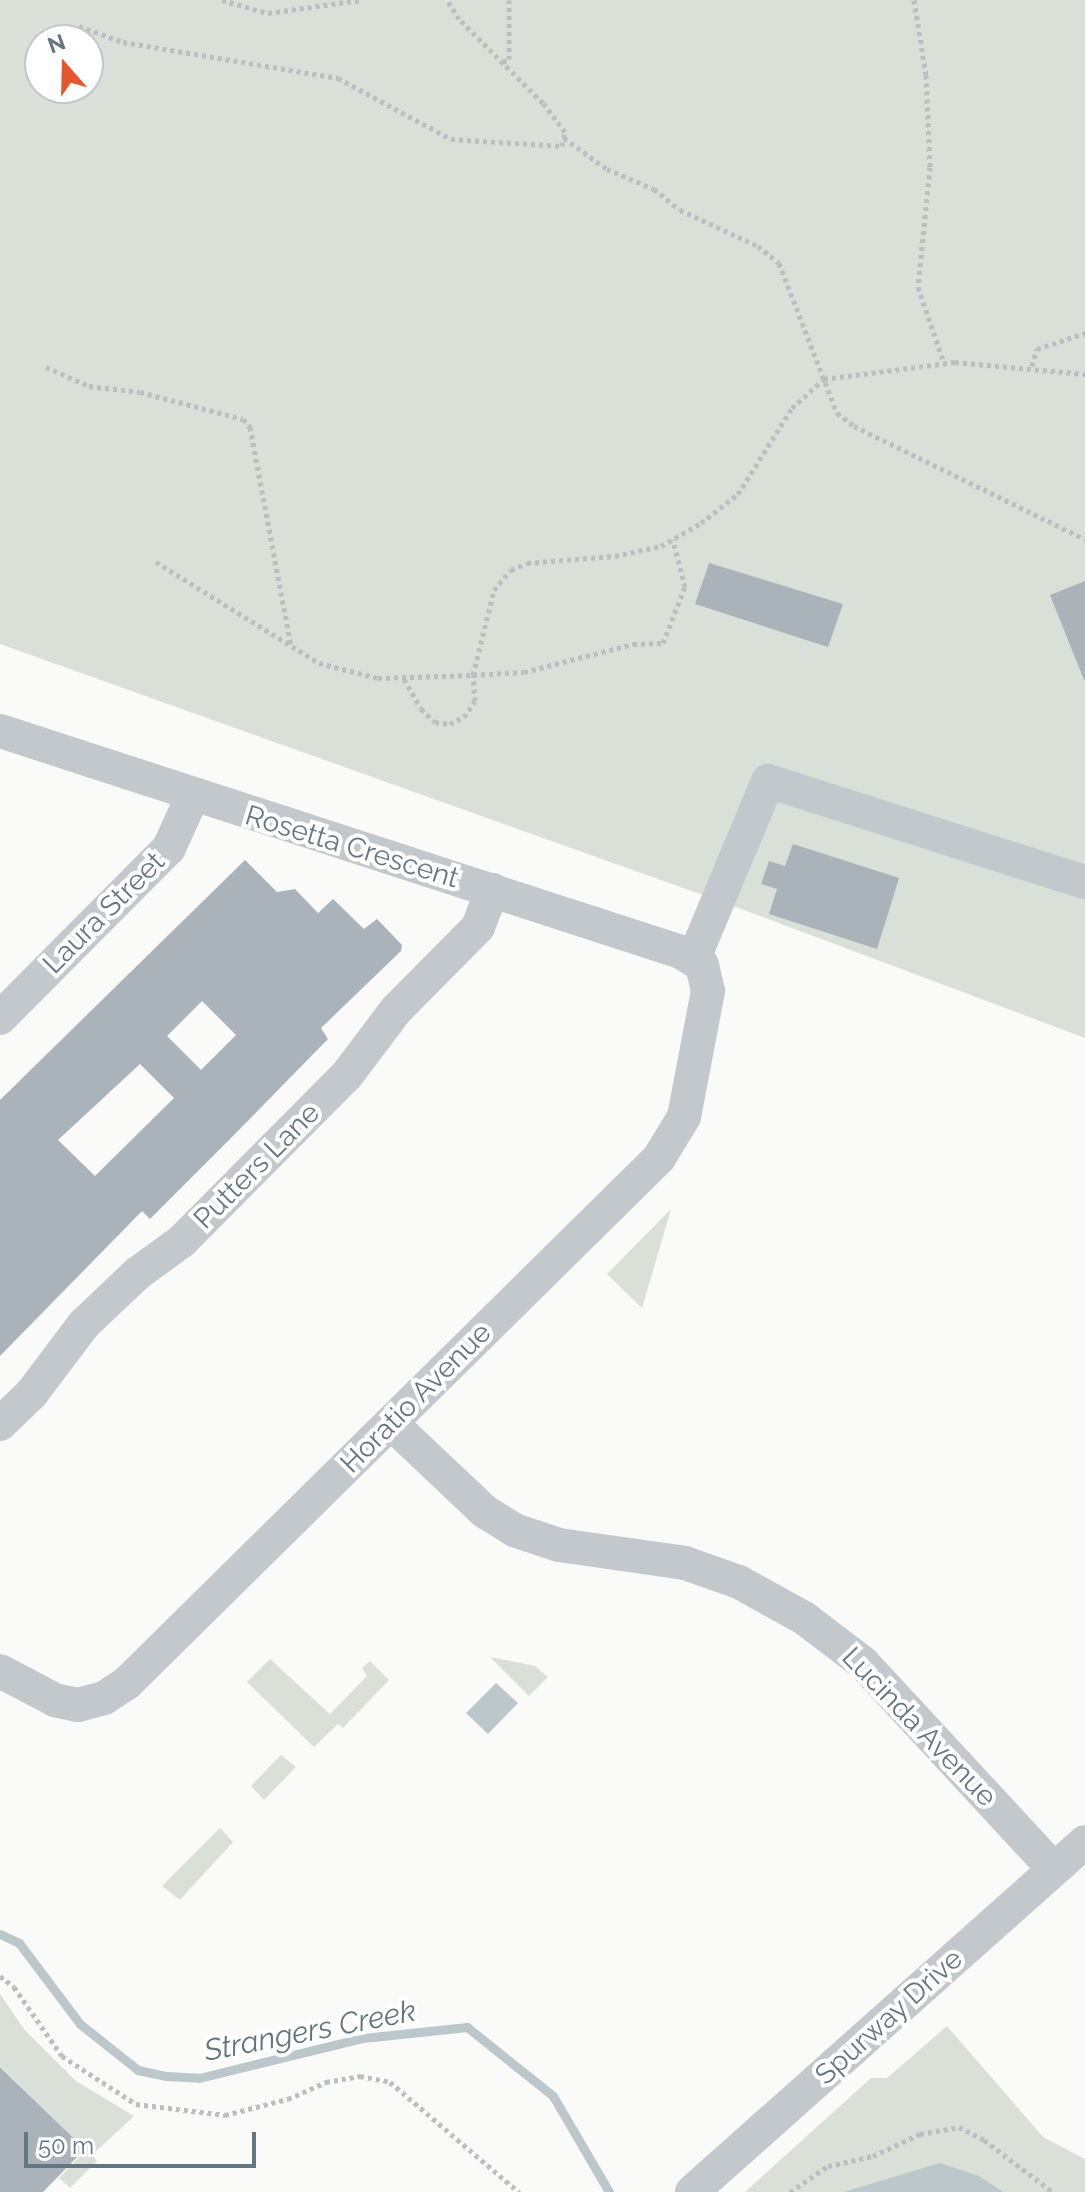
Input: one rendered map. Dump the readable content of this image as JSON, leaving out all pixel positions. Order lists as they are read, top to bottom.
{
  "streets": {
    "street": [
      "Rosetta Crescent",
      "Laura Street",
      "Putters Lane",
      "Horatio Avenue",
      "Lucinda Avenue",
      "Spurway Drive"
    ]
  },
  "crossings": [
    ["Rosetta Crescent", "Laura Street"],
    ["Rosetta Crescent", "Putters Lane"],
    ["Rosetta Crescent", "Horatio Avenue"],
    ["Horatio Avenue", "Lucinda Avenue"],
    ["Lucinda Avenue", "Spurway Drive"]
  ],
  "water": ["Strangers Creek"],
  "scale_bar": "50 m",
  "north": "top"
}
